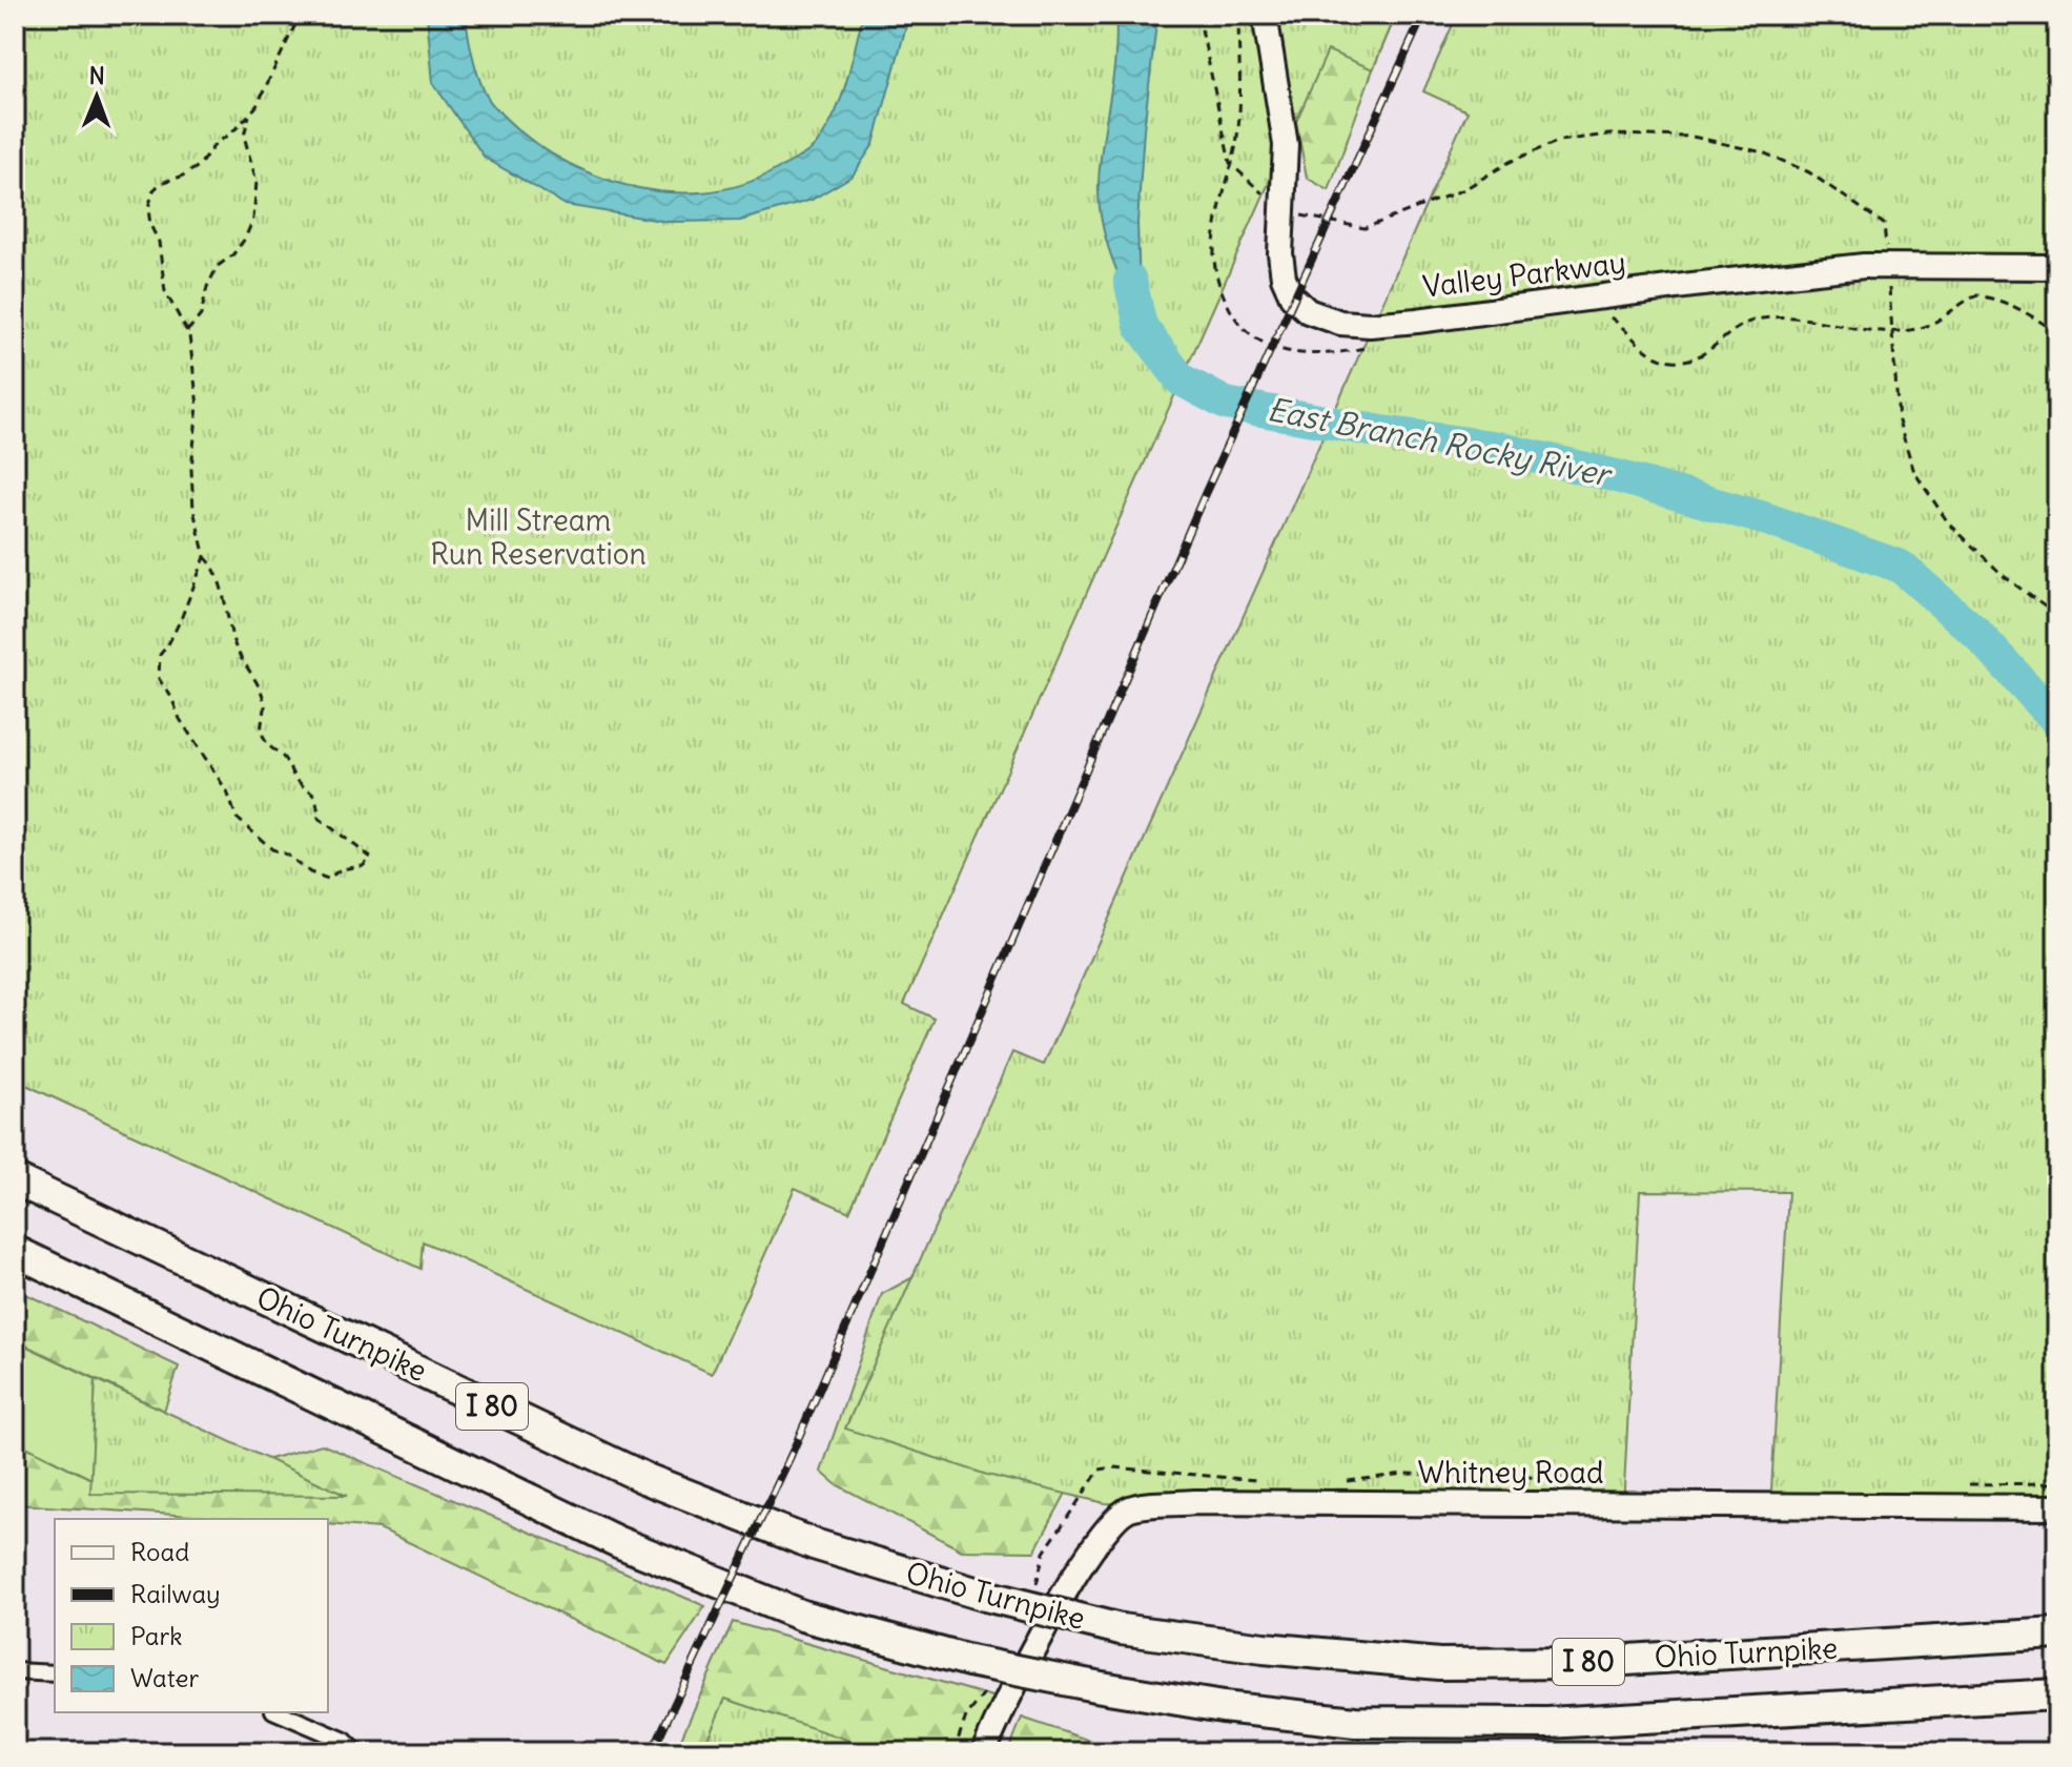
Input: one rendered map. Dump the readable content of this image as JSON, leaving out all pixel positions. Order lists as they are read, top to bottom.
{
  "streets": {
    "highway": ["Ohio Turnpike", "I 80"],
    "street": ["Valley Parkway", "Whitney Road"]
  },
  "water": ["East Branch Rocky River"],
  "parks": ["Mill Stream Run Reservation"],
  "legend": [
    "Road",
    "Railway",
    "Park",
    "Water"
  ],
  "north": "top"
}
